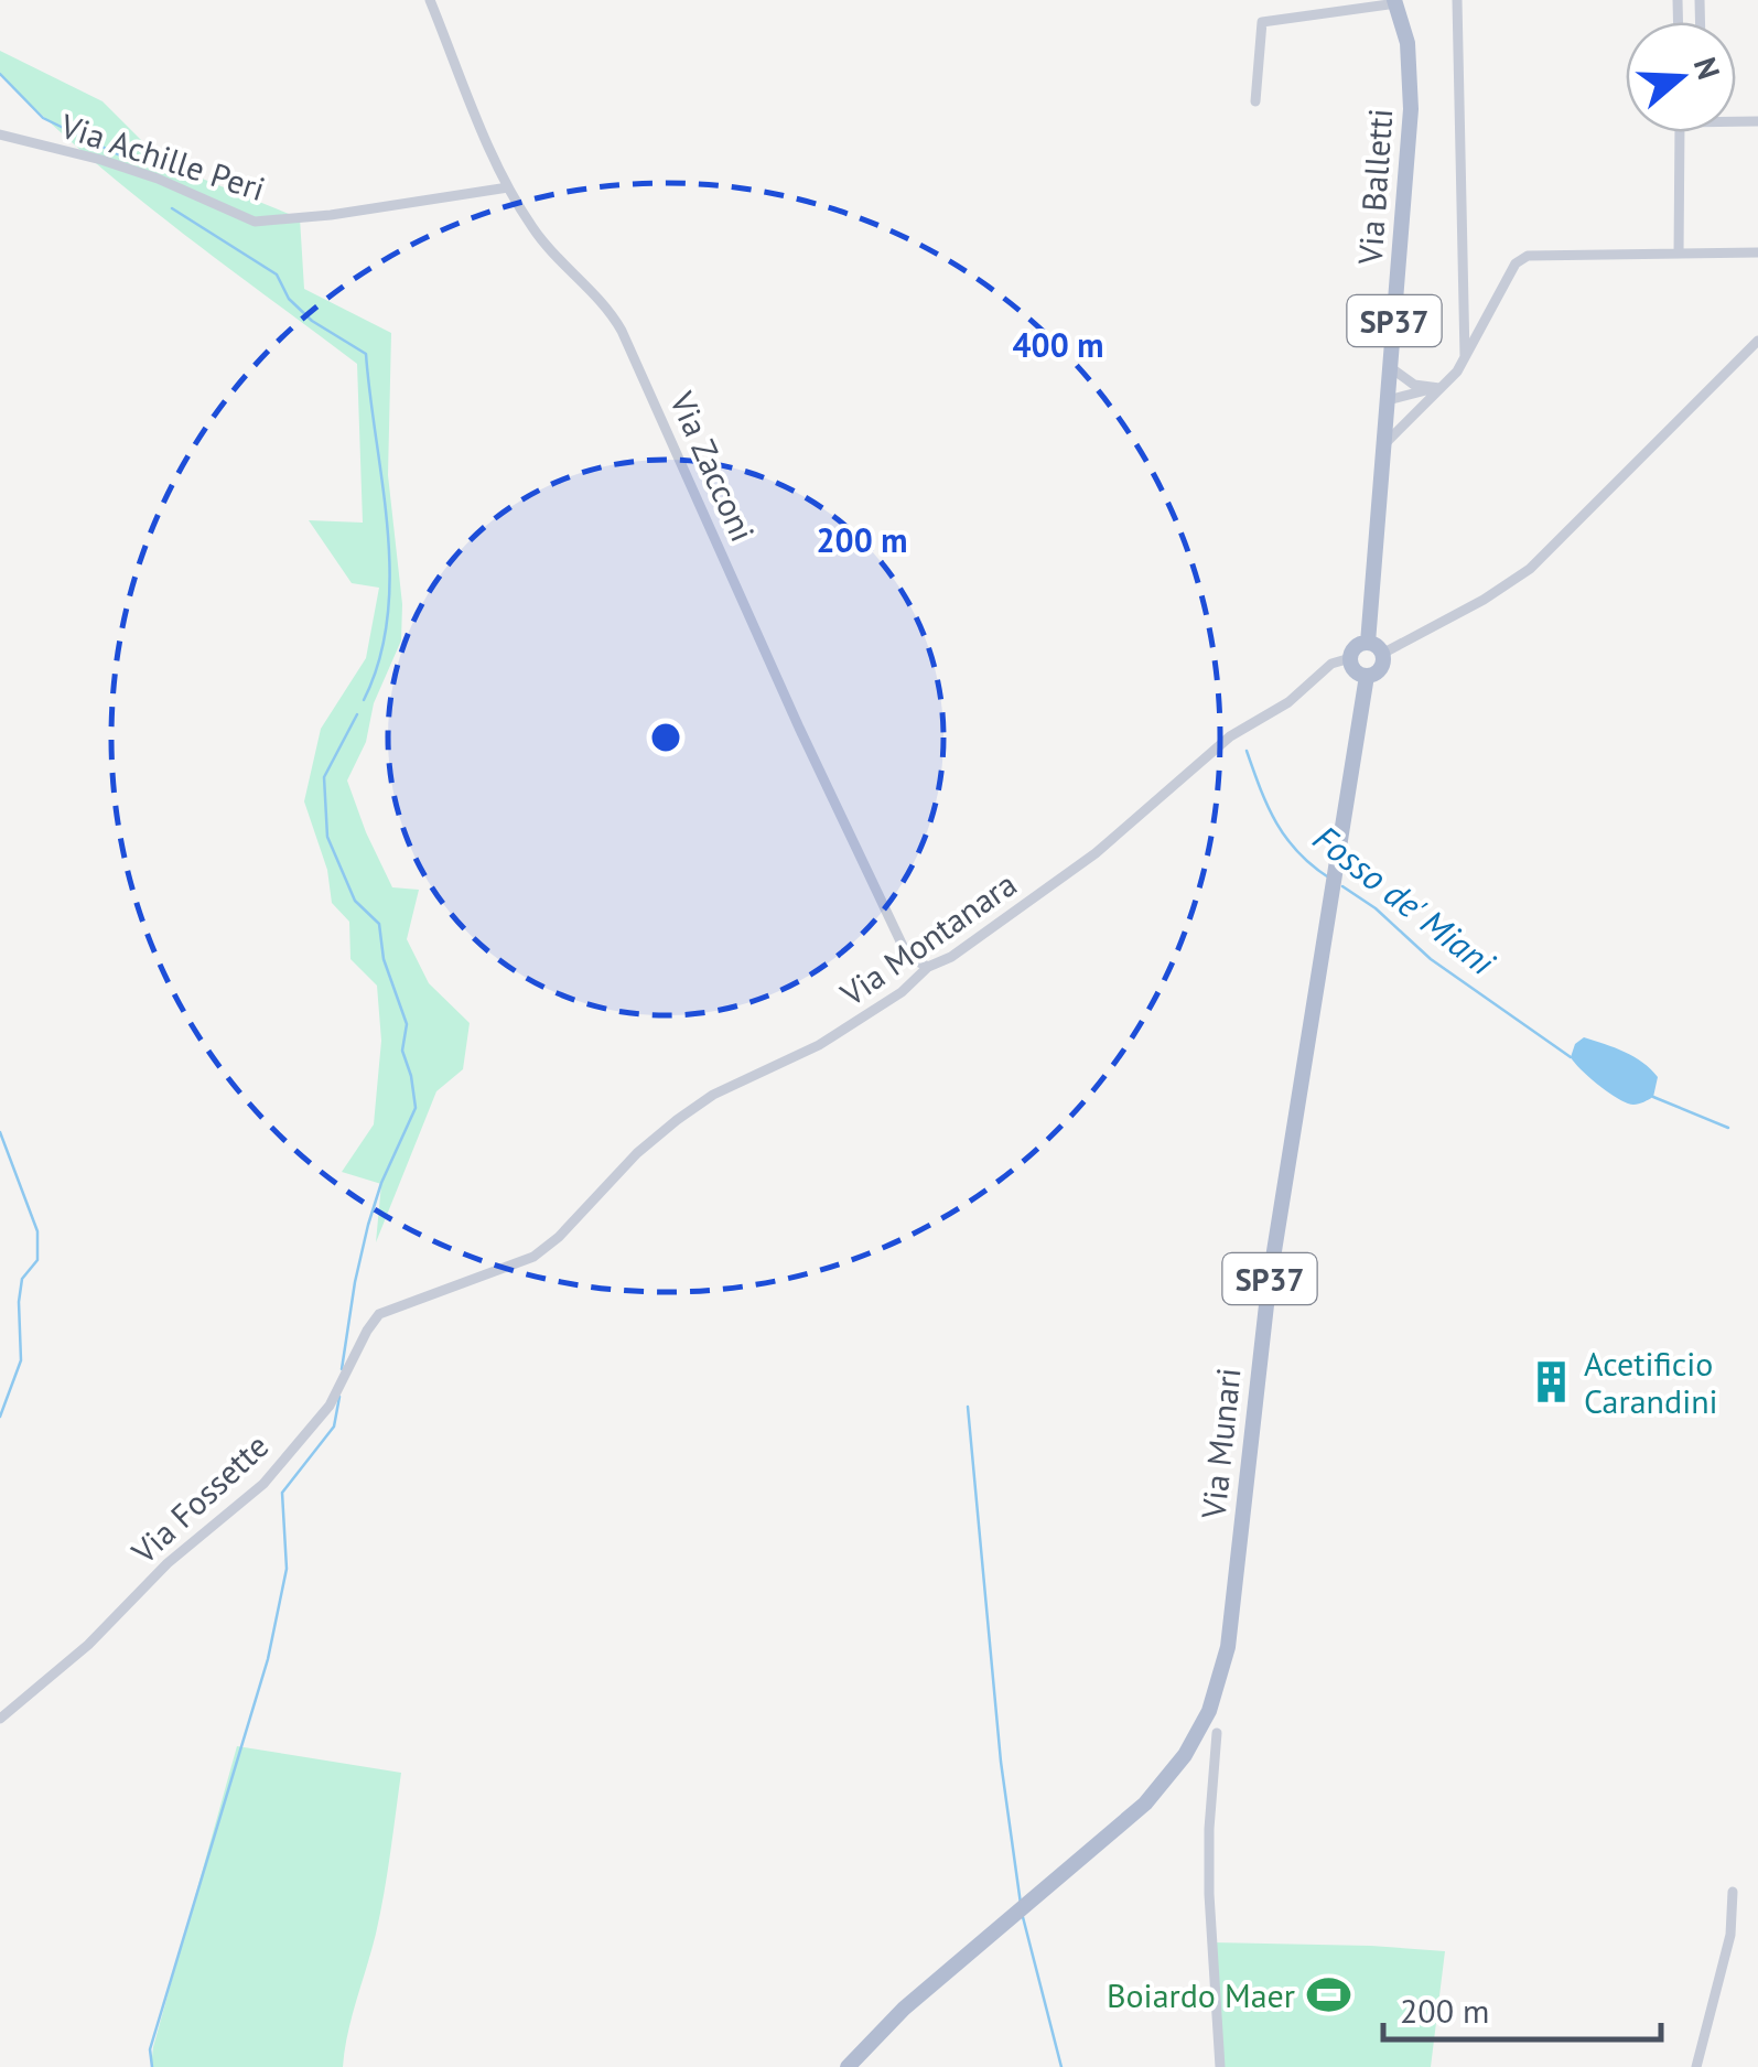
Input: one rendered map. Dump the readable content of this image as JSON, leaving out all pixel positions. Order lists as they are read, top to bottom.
{
  "streets": {
    "main road": ["Via Balletti", "SP37", "Via Munari"],
    "street": [
      "Via Achille Peri",
      "Via Zacconi",
      "Via Montanara",
      "Via Fossette"
    ]
  },
  "crossings": [
    ["Via Achille Peri", "Via Zacconi"],
    ["Via Balletti", "Via Montanara"],
    ["Via Balletti", "Via Munari"],
    ["Via Zacconi", "Via Montanara"],
    ["Via Montanara", "Via Munari"],
    ["Via Montanara", "Via Fossette"]
  ],
  "water": ["Fosso de' Miani"],
  "places": {
    "building": ["Acetificio Carandini"],
    "sports": ["Boiardo Maer"]
  },
  "scale_bar": "200 m",
  "north": "right",
  "rings": ["400 m", "200 m"]
}
